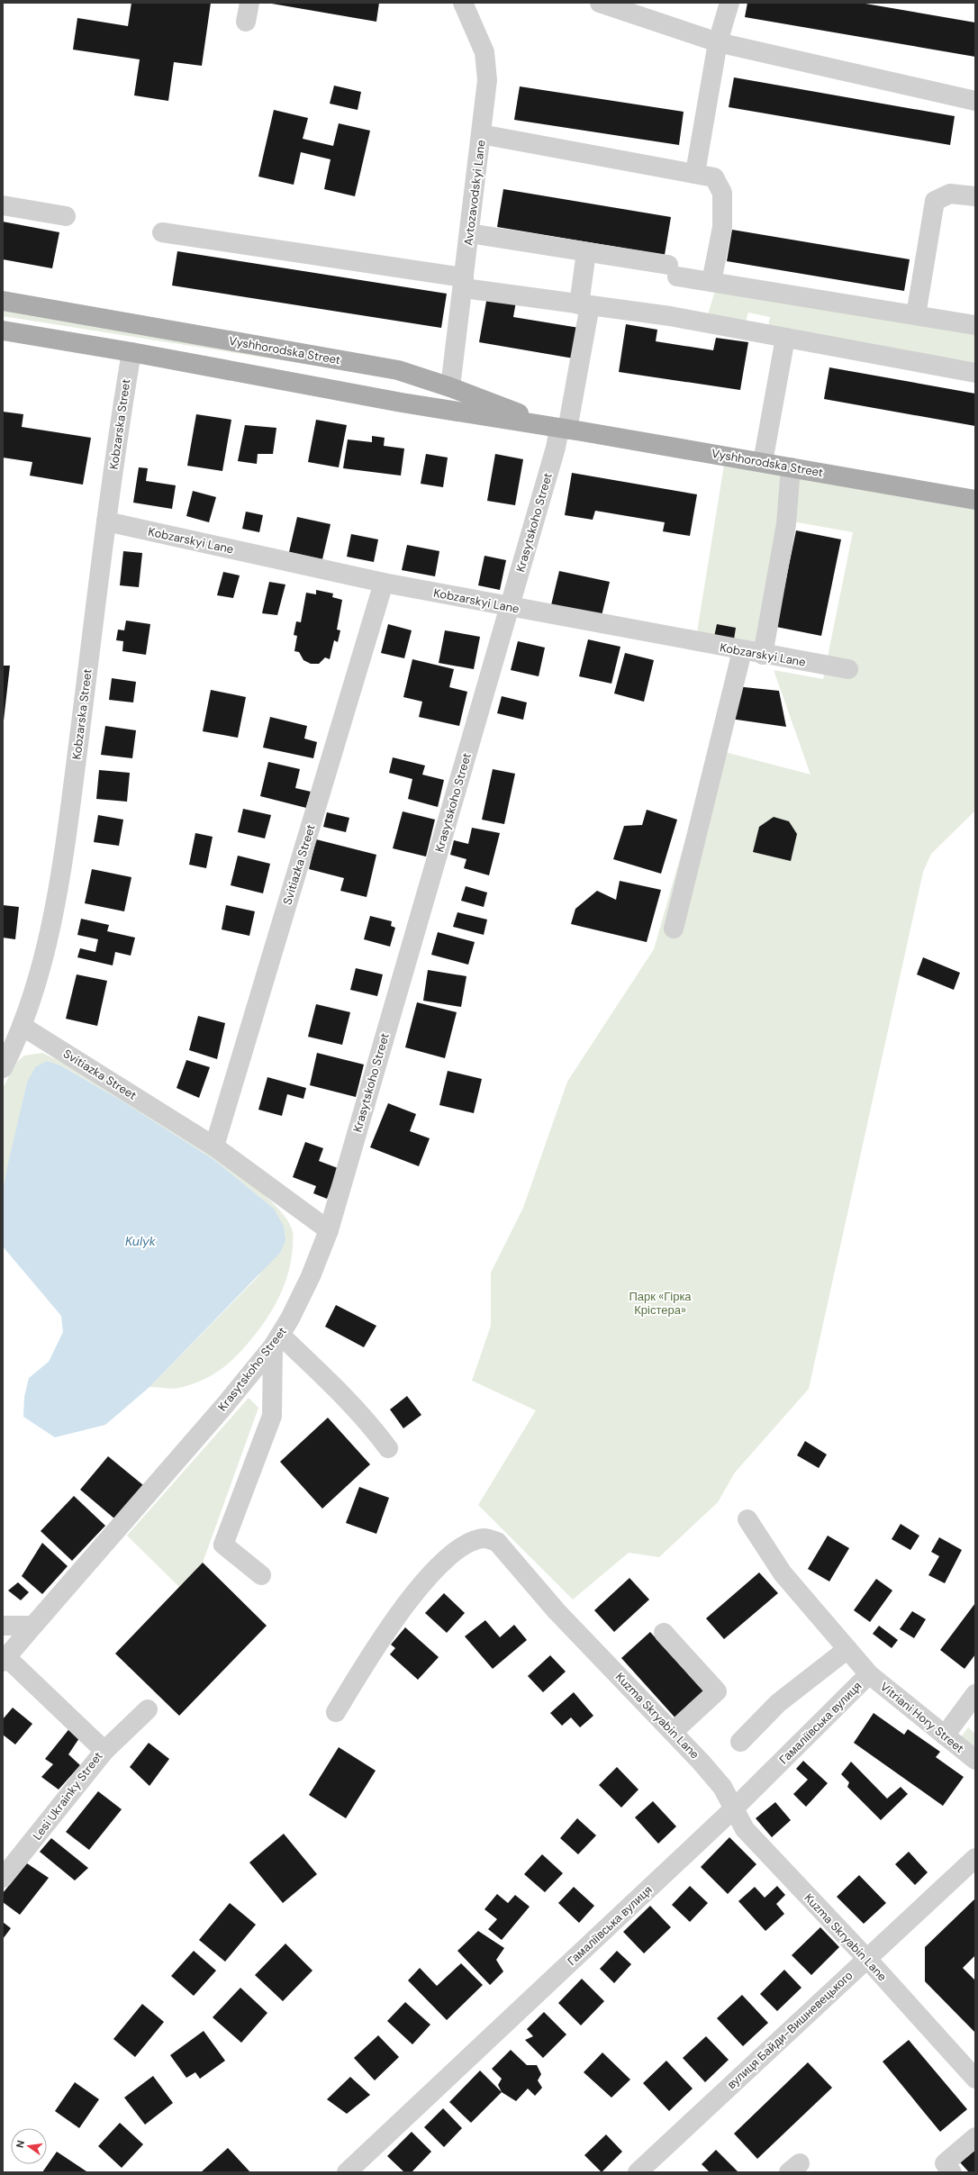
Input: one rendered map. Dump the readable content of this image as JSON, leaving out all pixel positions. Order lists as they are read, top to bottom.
{
  "streets": {
    "main road": ["Vyshhorodska Street"],
    "street": [
      "Avtozavodskyi Lane",
      "Kobzarska Street",
      "Krasytskoho Street",
      "Kobzarskyi Lane",
      "Svitiazka Street",
      "Kuzma Skryabin Lane",
      "Vitriani Hory Street",
      "Гамаліївська вулиця",
      "Lesi Ukrainky Street",
      "вулиця Байди-Вишневецького"
    ]
  },
  "crossings": [
    ["Avtozavodskyi Lane", "Vyshhorodska Street"],
    ["Vyshhorodska Street", "Kobzarska Street"],
    ["Vyshhorodska Street", "Krasytskoho Street"],
    ["Kobzarska Street", "Kobzarskyi Lane"],
    ["Kobzarska Street", "Svitiazka Street"],
    ["Krasytskoho Street", "Kobzarskyi Lane"],
    ["Krasytskoho Street", "Svitiazka Street"],
    ["Krasytskoho Street", "Lesi Ukrainky Street"],
    ["Kobzarskyi Lane", "Svitiazka Street"],
    ["Kuzma Skryabin Lane", "Гамаліївська вулиця"],
    ["Kuzma Skryabin Lane", "вулиця Байди-Вишневецького"],
    ["Vitriani Hory Street", "Гамаліївська вулиця"]
  ],
  "water": ["Kulyk"],
  "parks": ["Парк «Гірка Крістера»"],
  "north": "left"
}
